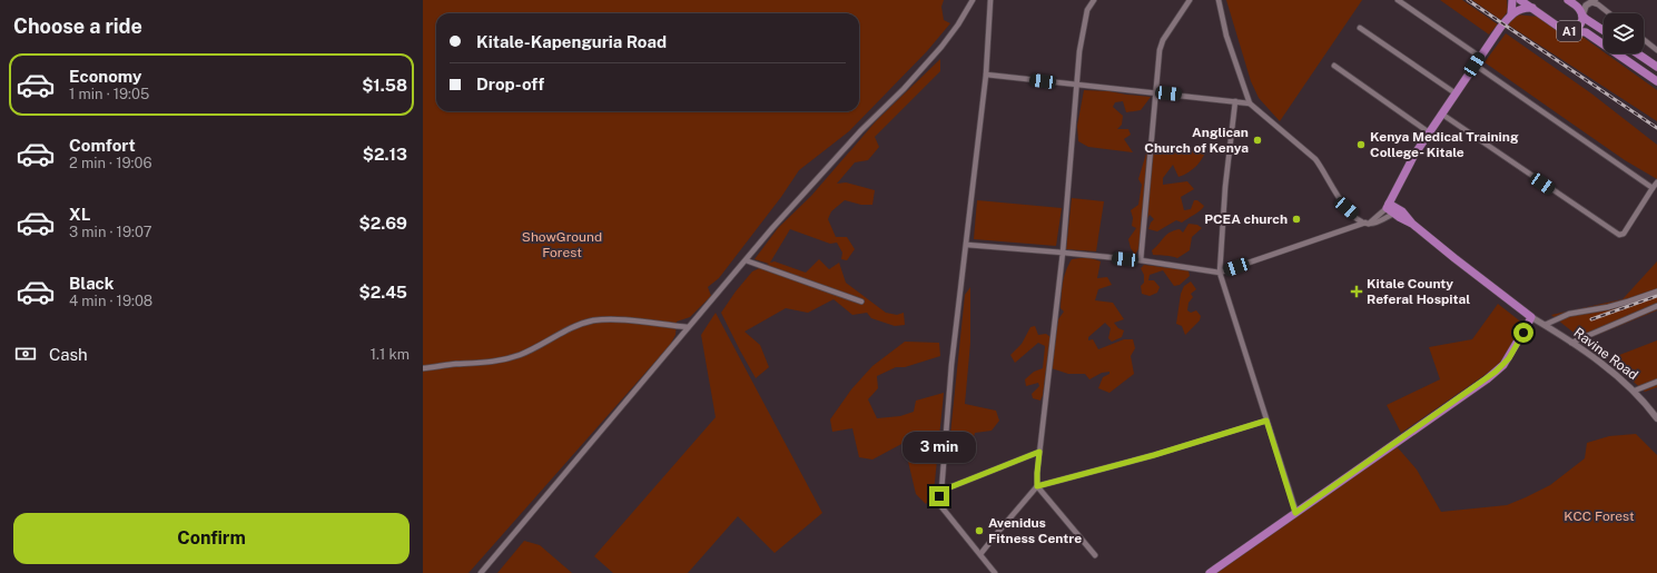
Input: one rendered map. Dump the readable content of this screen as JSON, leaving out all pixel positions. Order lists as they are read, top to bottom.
{
  "streets": {
    "highway": ["A1"],
    "street": ["Ravine Road"]
  },
  "parks": ["ShowGround Forest", "KCC Forest"],
  "places": {
    "other": [
      "Anglican Church of Kenya",
      "Kenya Medical Training College- Kitale",
      "PCEA church",
      "Avenidus Fitness Centre"
    ],
    "health": ["Kitale County Referal Hospital"]
  },
  "page": {
    "heading": "Choose a ride",
    "banner": ["Kitale-Kapenguria Road", "Drop-off"],
    "list": [
      {
        "name": "Economy",
        "note": "1 min · 19:05",
        "value": "$1.58"
      },
      {
        "name": "Comfort",
        "note": "2 min · 19:06",
        "value": "$2.13"
      },
      {
        "name": "XL",
        "note": "3 min · 19:07",
        "value": "$2.69"
      },
      {
        "name": "Black",
        "note": "4 min · 19:08",
        "value": "$2.45"
      }
    ],
    "pay": ["Cash", "1.1 km"],
    "bubble": "3 min",
    "buttons": "Confirm"
  }
}
